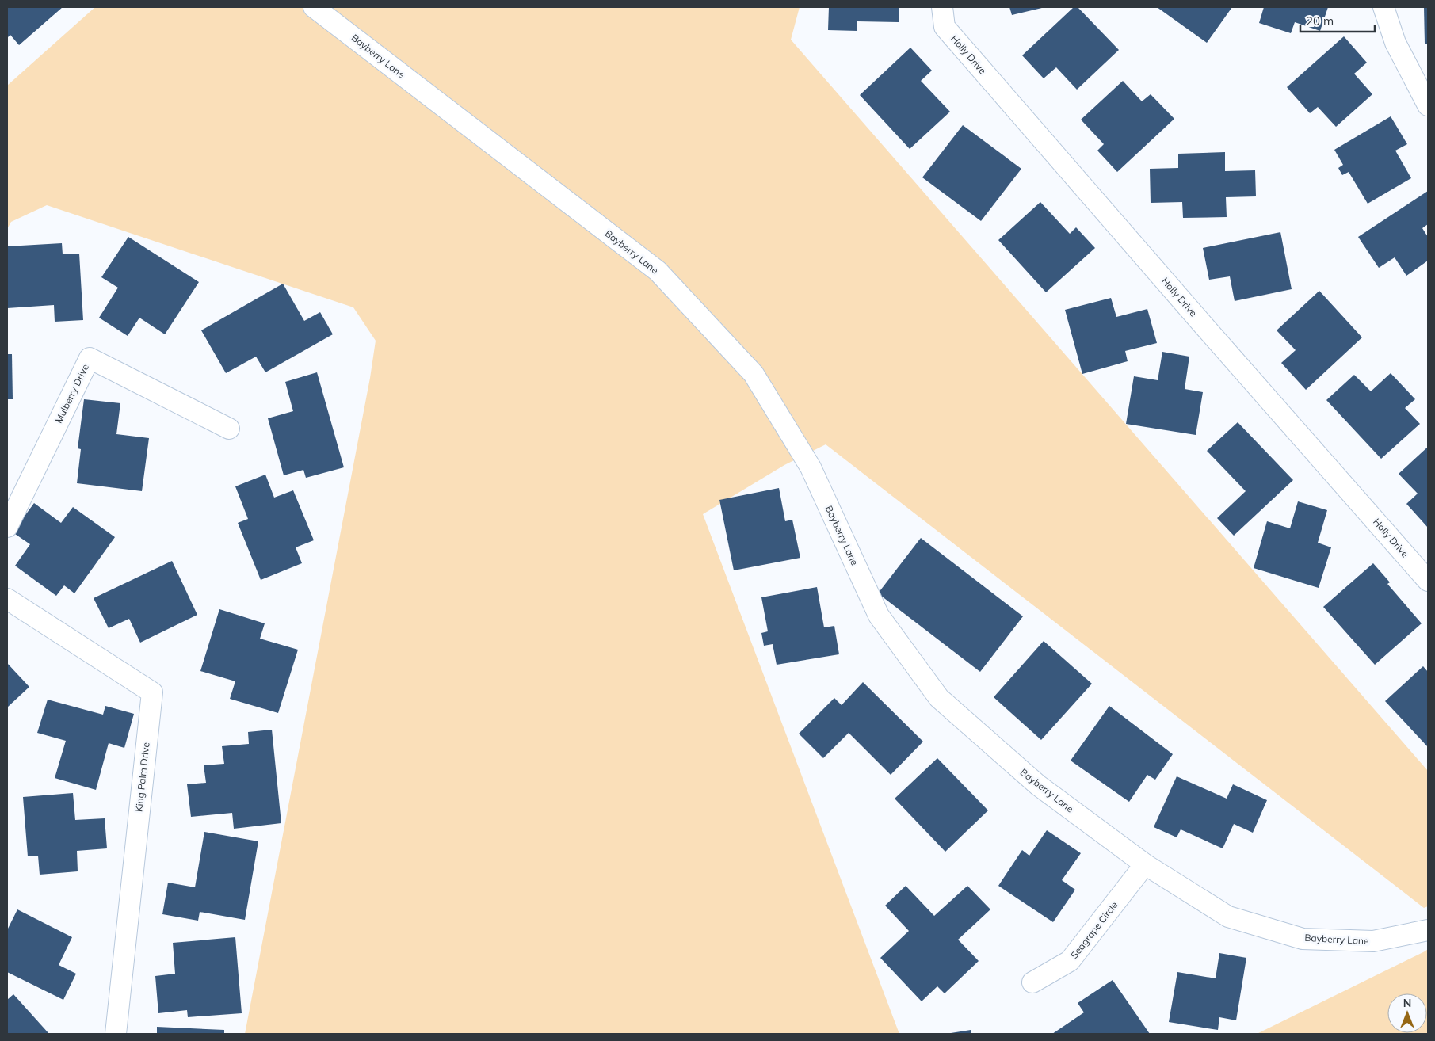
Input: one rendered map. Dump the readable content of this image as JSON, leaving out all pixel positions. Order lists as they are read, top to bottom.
{
  "streets": {
    "street": [
      "Holly Drive",
      "Bayberry Lane",
      "Mulberry Drive",
      "King Palm Drive",
      "Seagrape Circle"
    ]
  },
  "crossings": [
    ["Bayberry Lane", "Seagrape Circle"]
  ],
  "scale_bar": "20 m",
  "north": "top"
}
